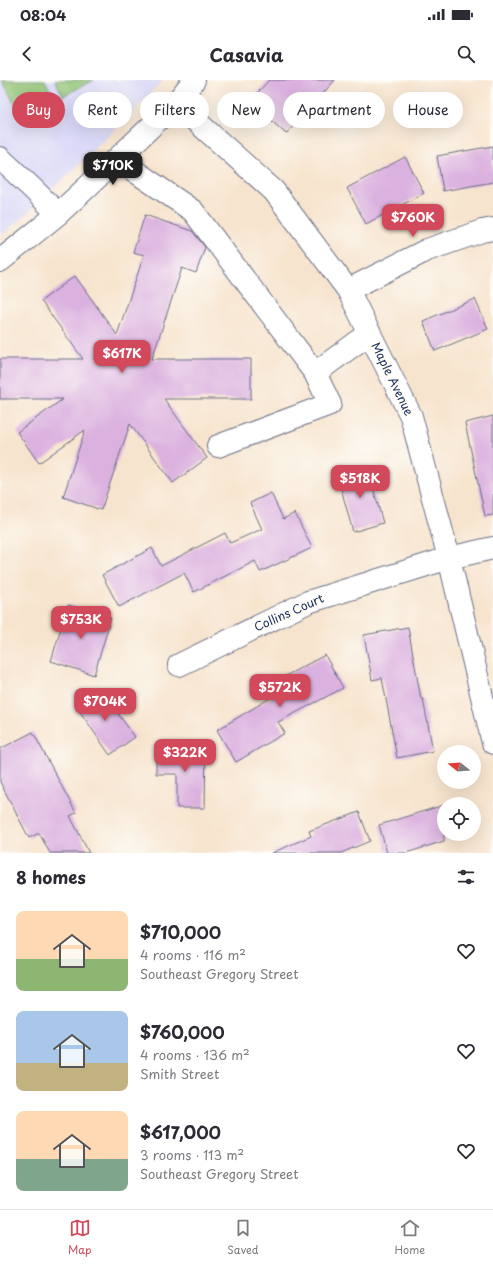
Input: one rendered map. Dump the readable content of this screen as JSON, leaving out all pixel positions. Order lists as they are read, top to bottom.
{
  "streets": {
    "street": ["Maple Avenue", "Collins Court"]
  },
  "crossings": [
    ["Maple Avenue", "Collins Court"]
  ],
  "north": "left",
  "page": {
    "status": "08:04",
    "header": "Casavia",
    "chip": [
      "Buy",
      "Rent",
      "Filters",
      "New",
      "Apartment",
      "House"
    ],
    "price": [
      "$710K",
      "$760K",
      "$617K",
      "$518K",
      "$753K",
      "$572K",
      "$704K",
      "$322K"
    ],
    "heading": "8 homes",
    "list": [
      {
        "name": "$710,000",
        "note": "4 rooms · 116 m² · Southeast Gregory Street"
      },
      {
        "name": "$760,000",
        "note": "4 rooms · 136 m² · Smith Street"
      },
      {
        "name": "$617,000",
        "note": "3 rooms · 113 m² · Southeast Gregory Street"
      }
    ],
    "tabs": ["Map", "Saved", "Home"]
  }
}
